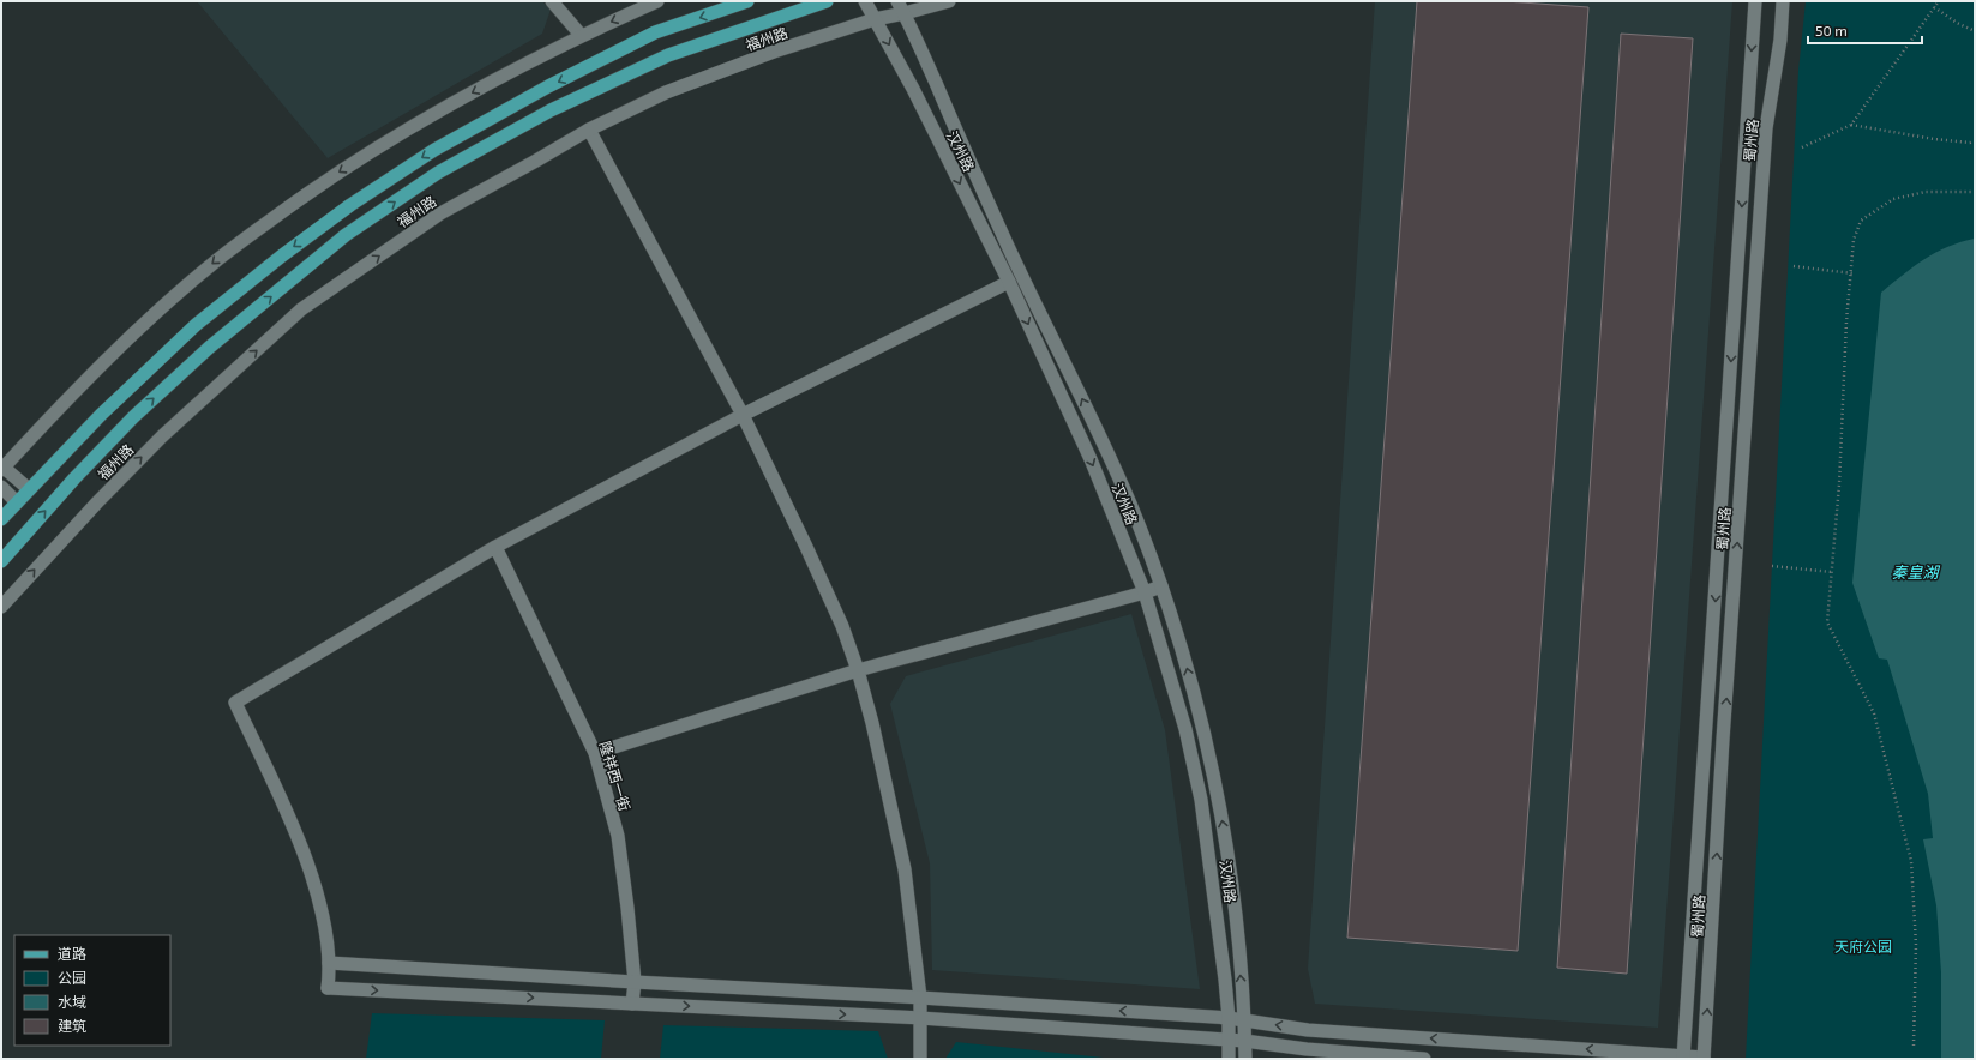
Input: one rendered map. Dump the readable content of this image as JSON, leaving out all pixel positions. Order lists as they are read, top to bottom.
{
  "streets": {
    "main road": ["福州路"],
    "street": ["蜀州路", "汉州路", "隆祥西一街"]
  },
  "crossings": [
    ["福州路", "汉州路"]
  ],
  "water": ["秦皇湖"],
  "parks": ["天府公园"],
  "legend": [
    "道路",
    "公园",
    "水域",
    "建筑"
  ],
  "scale_bar": "50 m"
}
